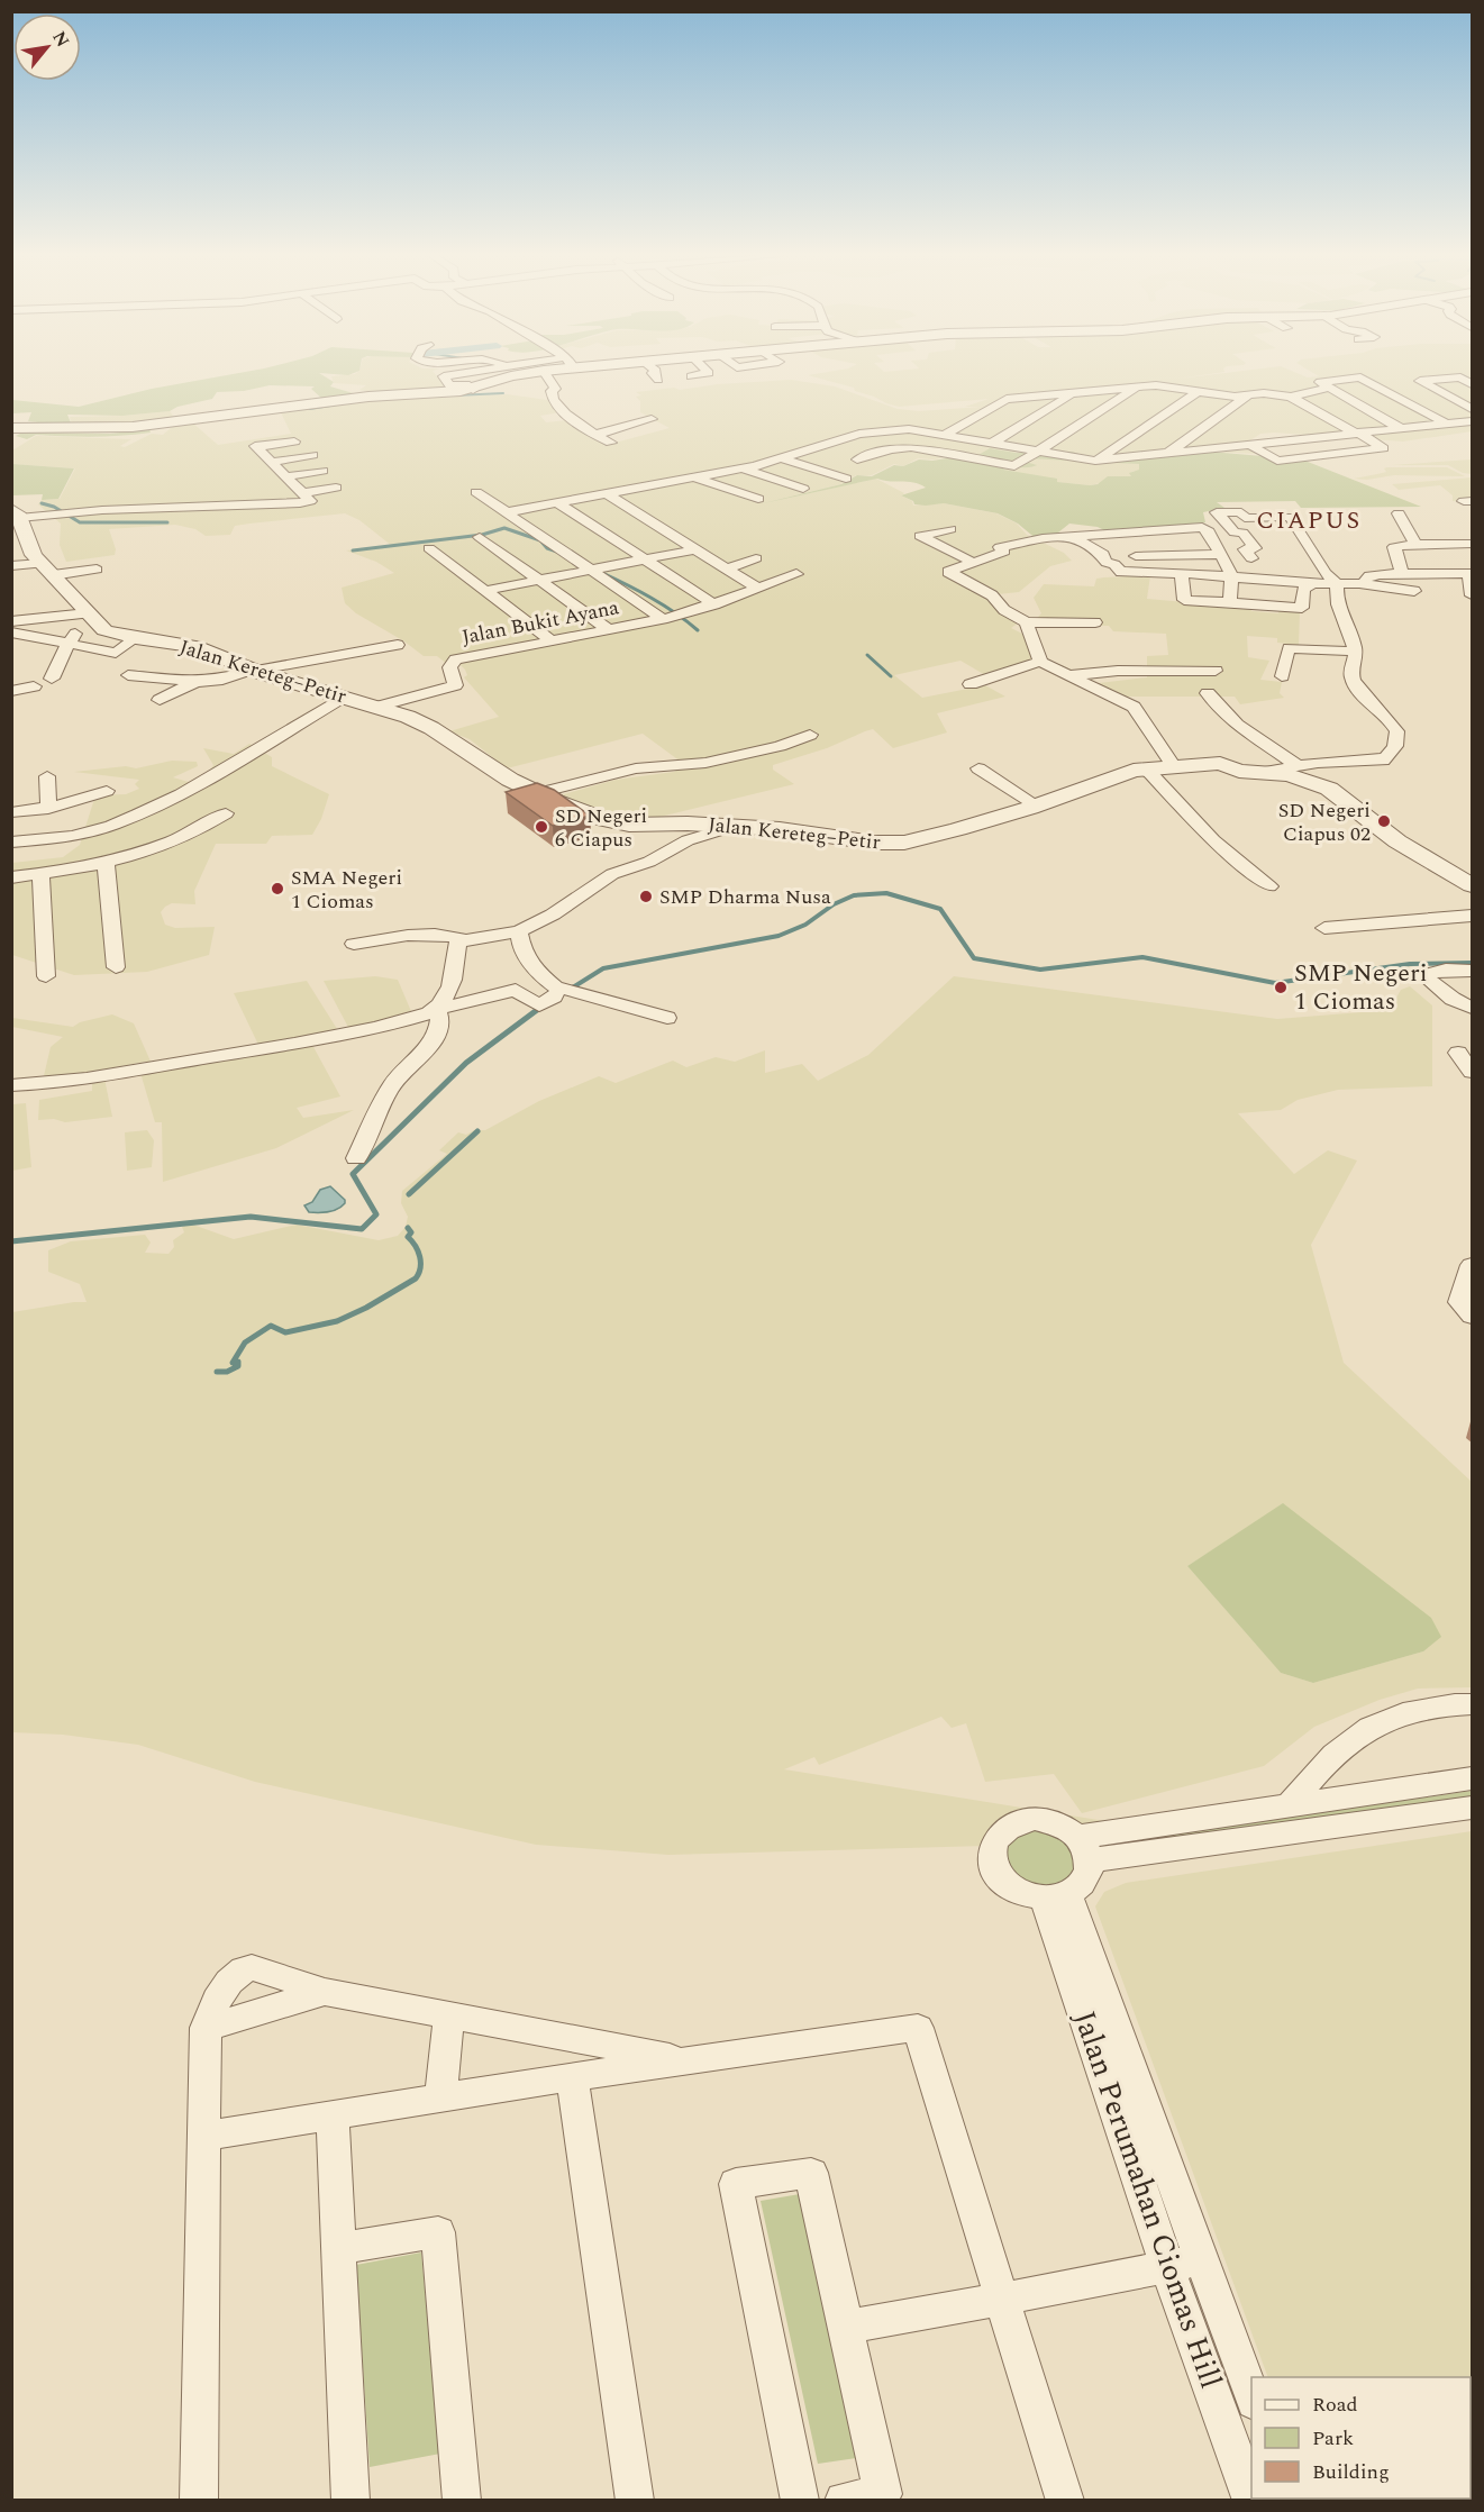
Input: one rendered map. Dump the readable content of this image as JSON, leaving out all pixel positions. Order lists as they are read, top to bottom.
{
  "streets": {
    "street": ["Jalan Bukit Ayana", "Jalan Kereteg–Petir", "Jalan Perumahan Ciomas Hill"]
  },
  "crossings": [
    ["Jalan Bukit Ayana", "Jalan Kereteg–Petir"]
  ],
  "districts": ["CIAPUS"],
  "places": [
    "SD Negeri Ciapus 02",
    "SD Negeri 6 Ciapus",
    "SMA Negeri 1 Ciomas",
    "SMP Dharma Nusa",
    "SMP Negeri 1 Ciomas"
  ],
  "legend": ["Road", "Park", "Building"],
  "north": "top right"
}
